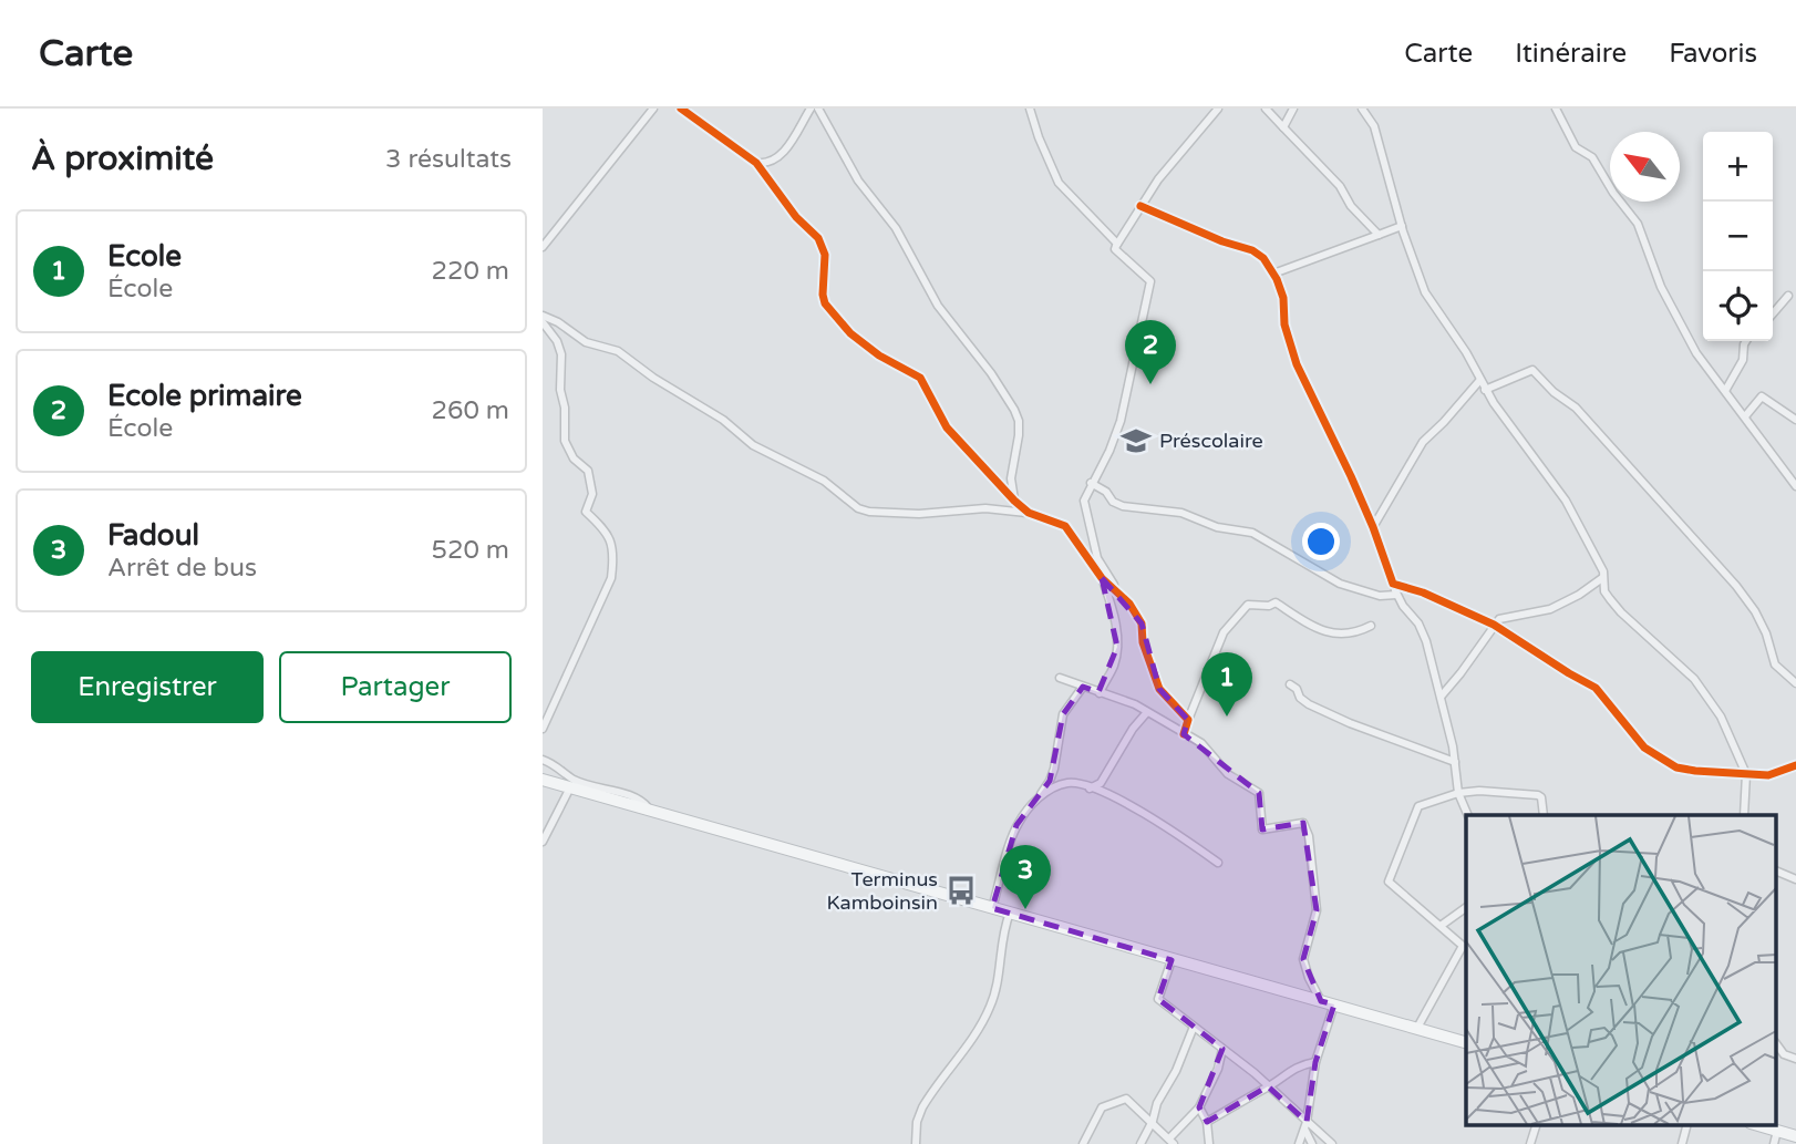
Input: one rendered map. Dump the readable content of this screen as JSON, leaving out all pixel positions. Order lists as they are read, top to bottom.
{
  "places": {
    "school or university": ["Préscolaire"],
    "bus stop": ["Terminus Kamboinsin"]
  },
  "north": "top left",
  "page": {
    "header": "Carte",
    "nav": ["Carte", "Itinéraire", "Favoris"],
    "heading": ["À proximité", "3 résultats"],
    "map_buttons": ["+", "−"],
    "list": [
      {
        "mark": "1",
        "name": "Ecole",
        "note": "École",
        "value": "220 m"
      },
      {
        "mark": "2",
        "name": "Ecole primaire",
        "note": "École",
        "value": "260 m"
      },
      {
        "mark": "3",
        "name": "Fadoul",
        "note": "Arrêt de bus",
        "value": "520 m"
      }
    ],
    "pins": ["2", "1", "3"],
    "buttons": ["Enregistrer", "Partager"]
  }
}
